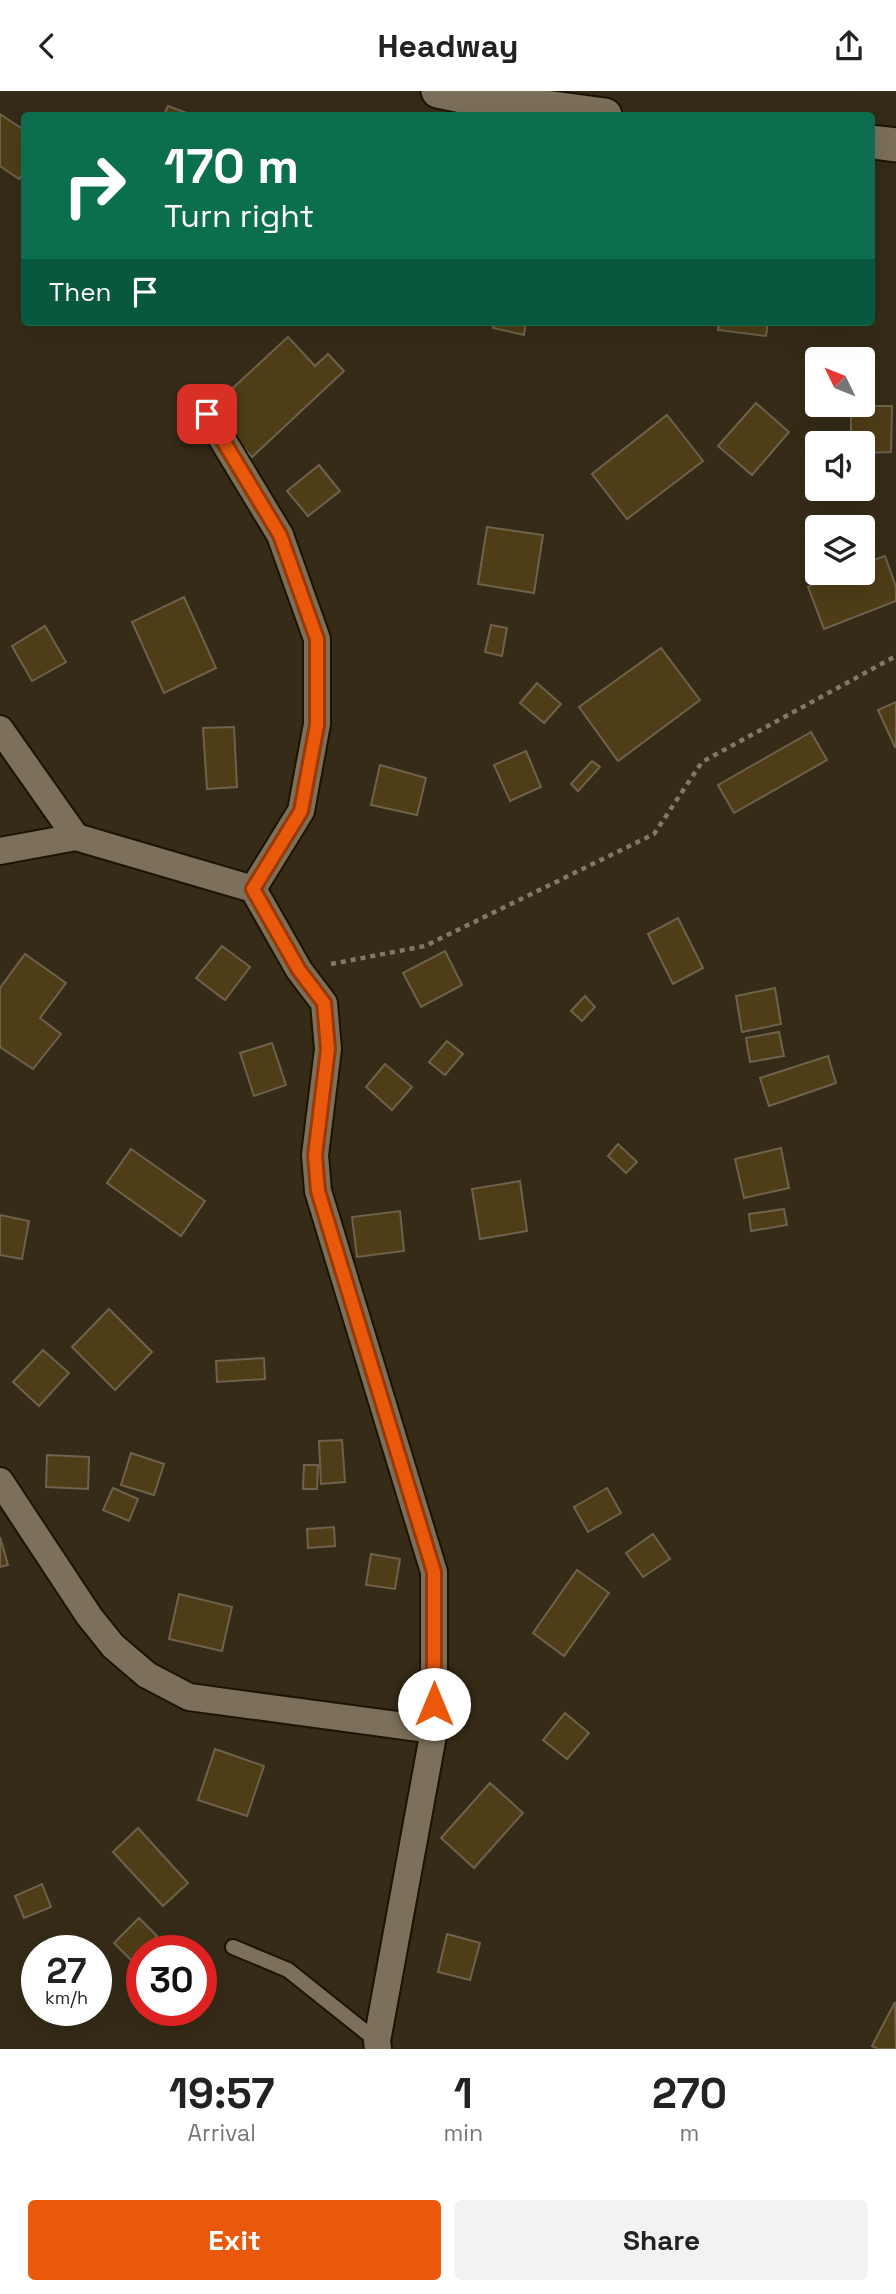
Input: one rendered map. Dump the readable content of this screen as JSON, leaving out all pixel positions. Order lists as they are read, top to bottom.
{
  "north": "top left",
  "page": {
    "header": "Headway",
    "turn": ["170 m", "Turn right"],
    "then": "Then",
    "speed": "27 km/h",
    "limit": "30",
    "eta": [
      "19:57",
      "Arrival",
      "1",
      "min",
      "270",
      "m"
    ],
    "buttons": ["Exit", "Share"]
  }
}
